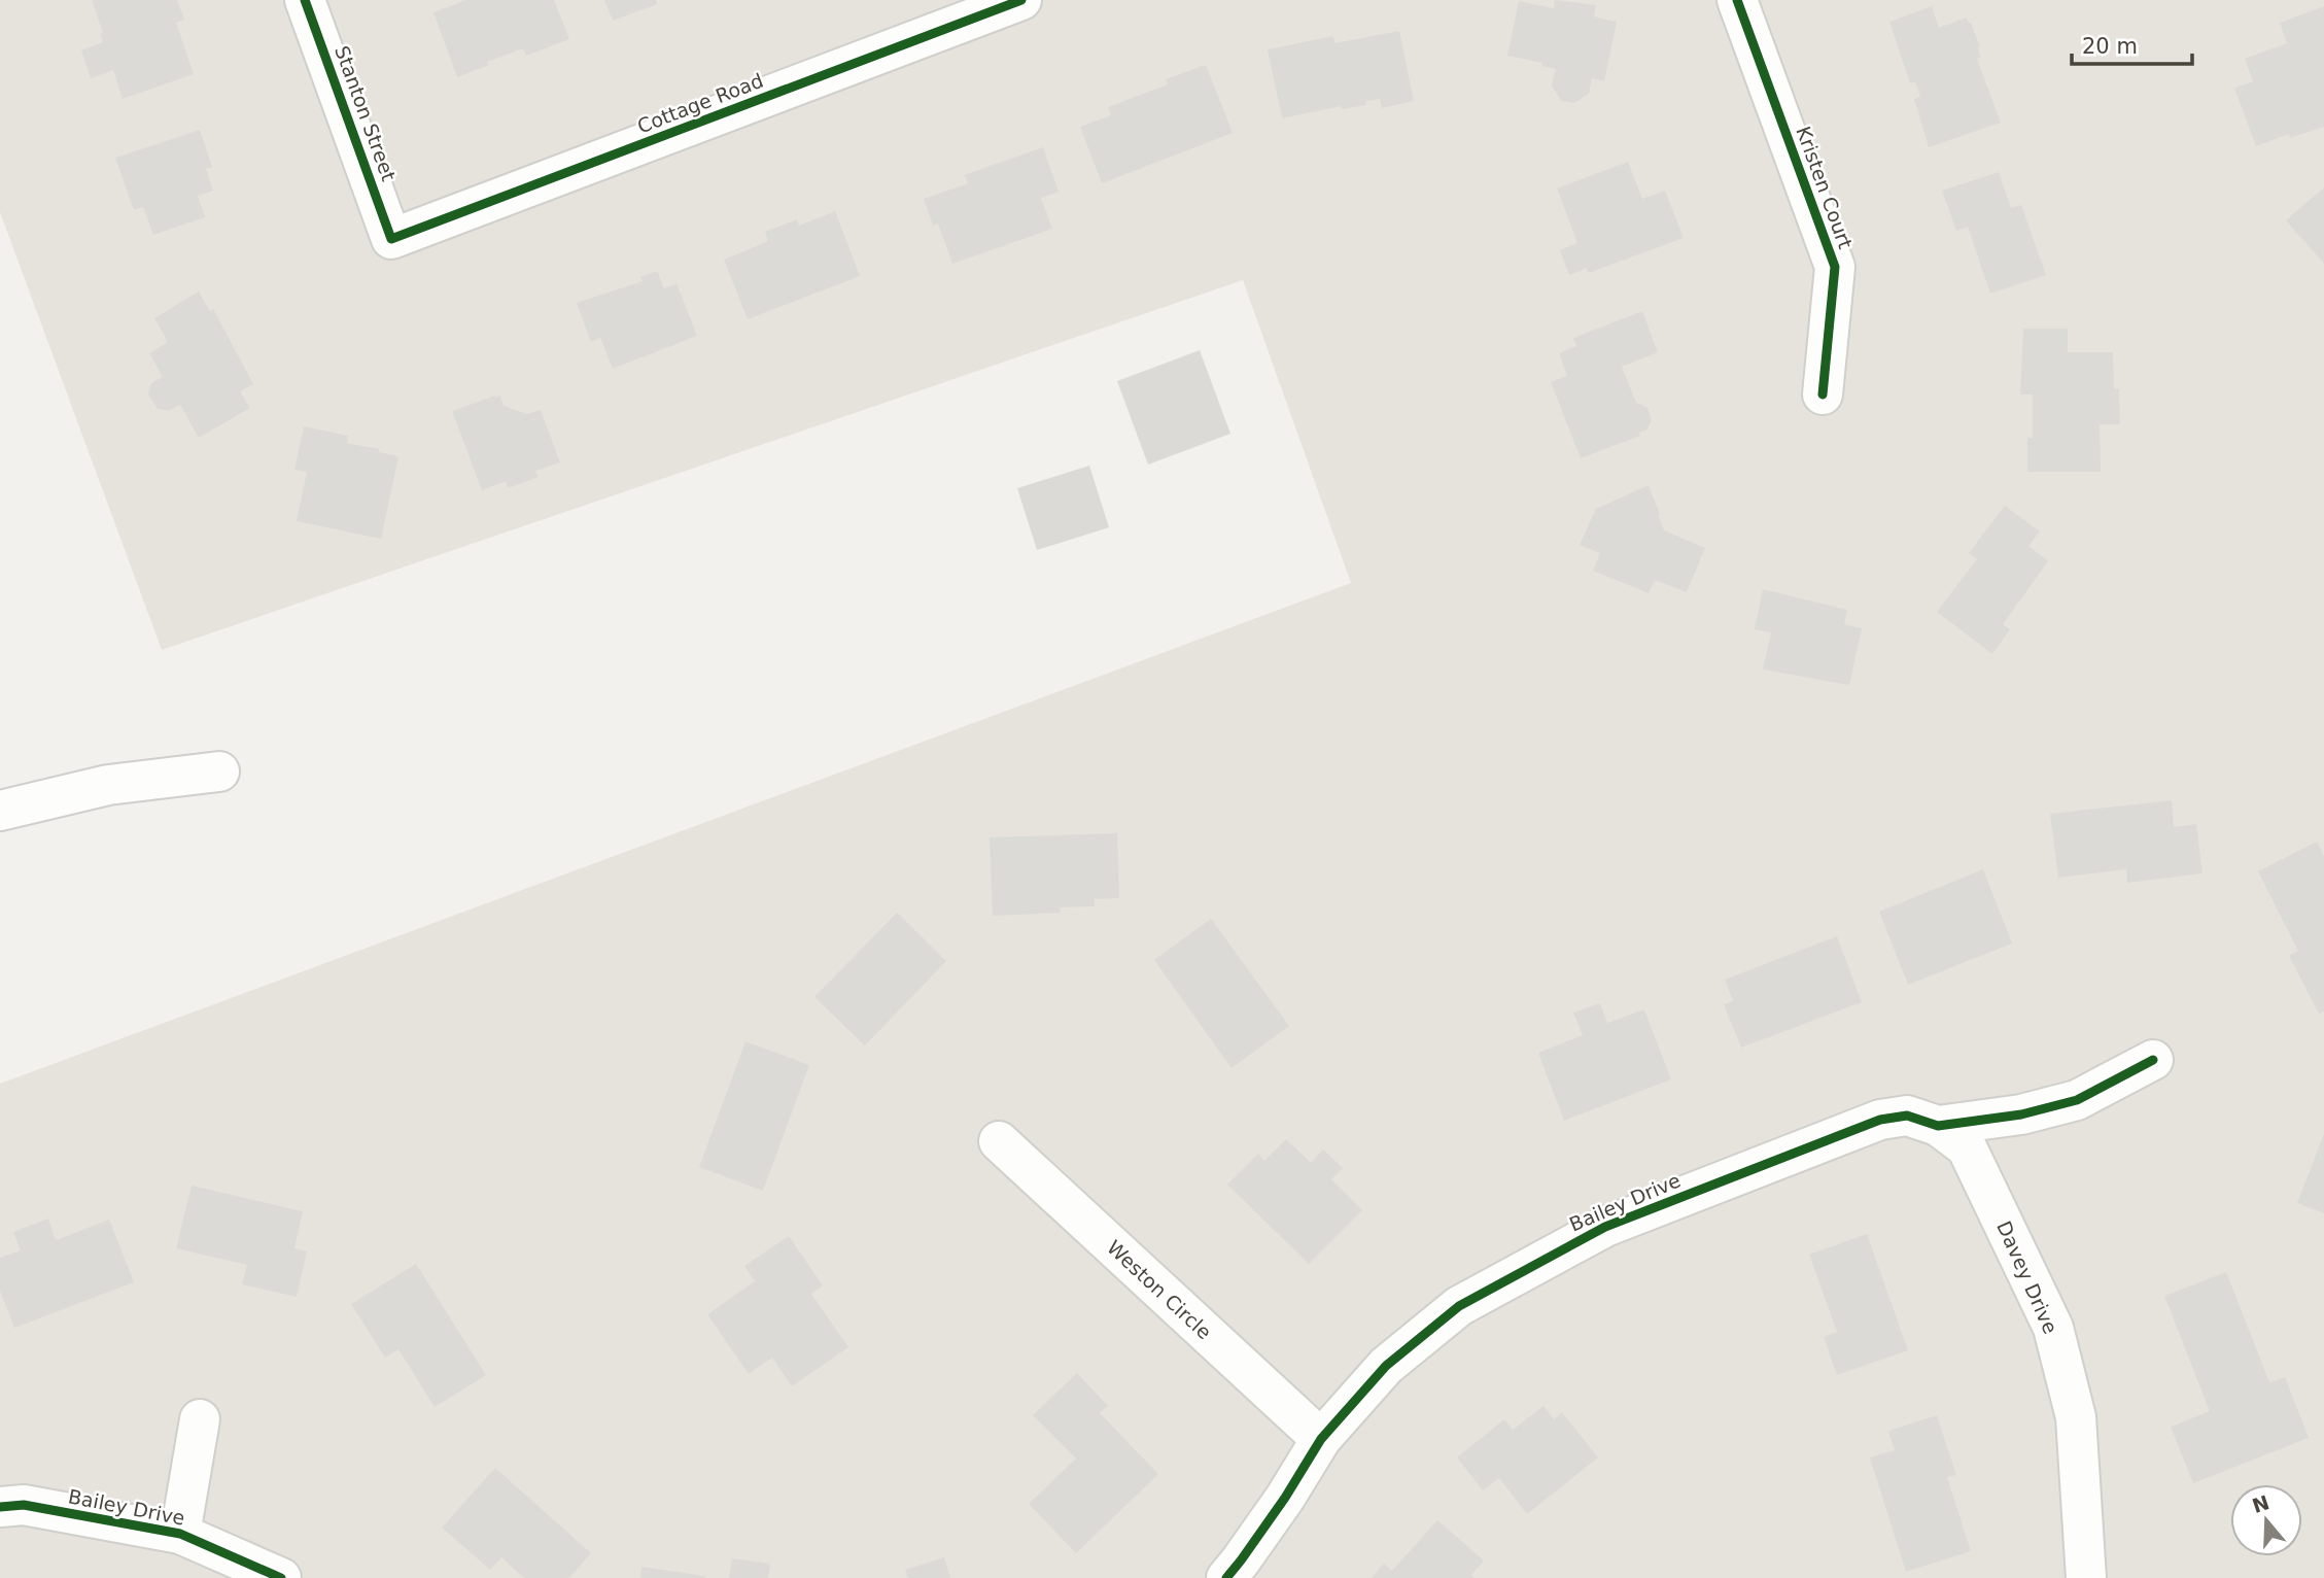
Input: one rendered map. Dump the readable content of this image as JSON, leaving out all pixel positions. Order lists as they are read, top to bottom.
{
  "streets": {
    "street": [
      "Cottage Road",
      "Stanton Street",
      "Kristen Court",
      "Bailey Drive",
      "Davey Drive",
      "Weston Circle"
    ]
  },
  "crossings": [
    ["Cottage Road", "Stanton Street"],
    ["Bailey Drive", "Davey Drive"],
    ["Bailey Drive", "Weston Circle"]
  ],
  "scale_bar": "20 m",
  "north": "top"
}
